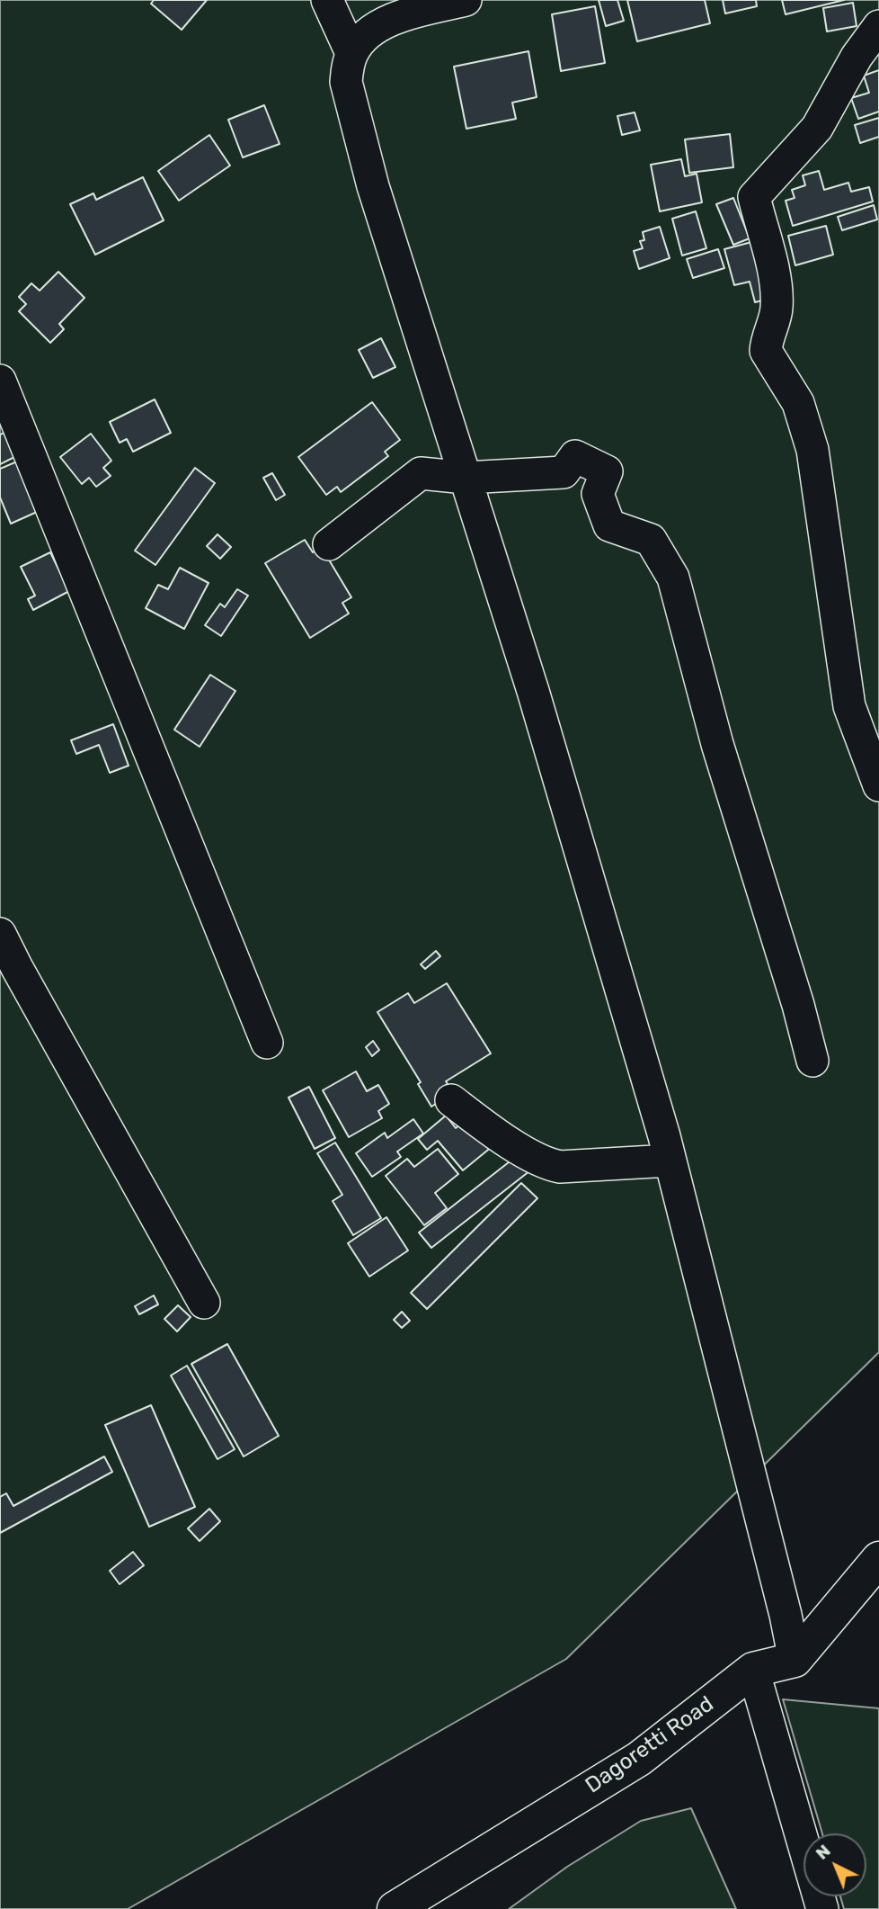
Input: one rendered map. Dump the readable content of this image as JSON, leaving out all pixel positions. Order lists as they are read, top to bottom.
{
  "streets": {
    "main road": ["Dagoretti Road"]
  },
  "north": "top left"
}
